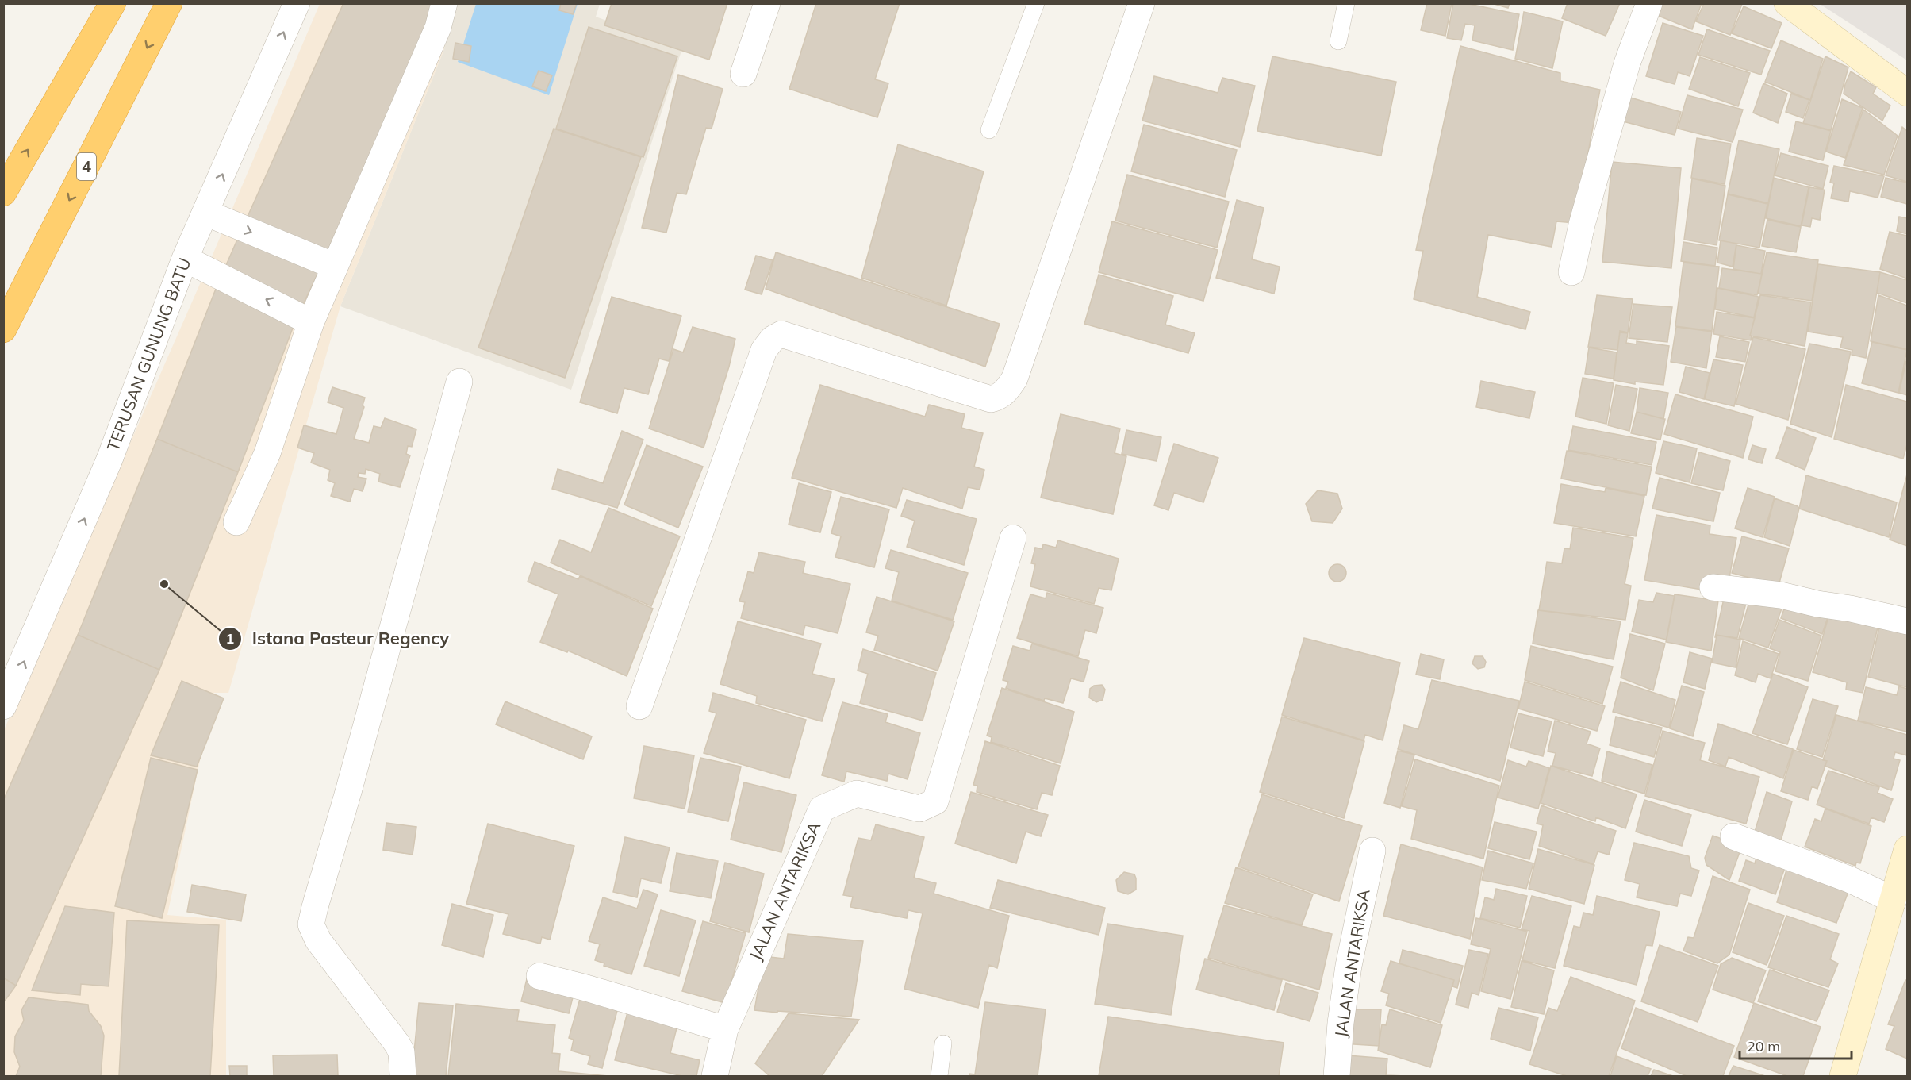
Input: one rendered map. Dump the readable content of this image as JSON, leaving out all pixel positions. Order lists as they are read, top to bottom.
{
  "streets": {
    "highway": ["4"],
    "street": ["TERUSAN GUNUNG BATU", "JALAN ANTARIKSA"]
  },
  "places": ["Istana Pasteur Regency"],
  "scale_bar": "20 m"
}
